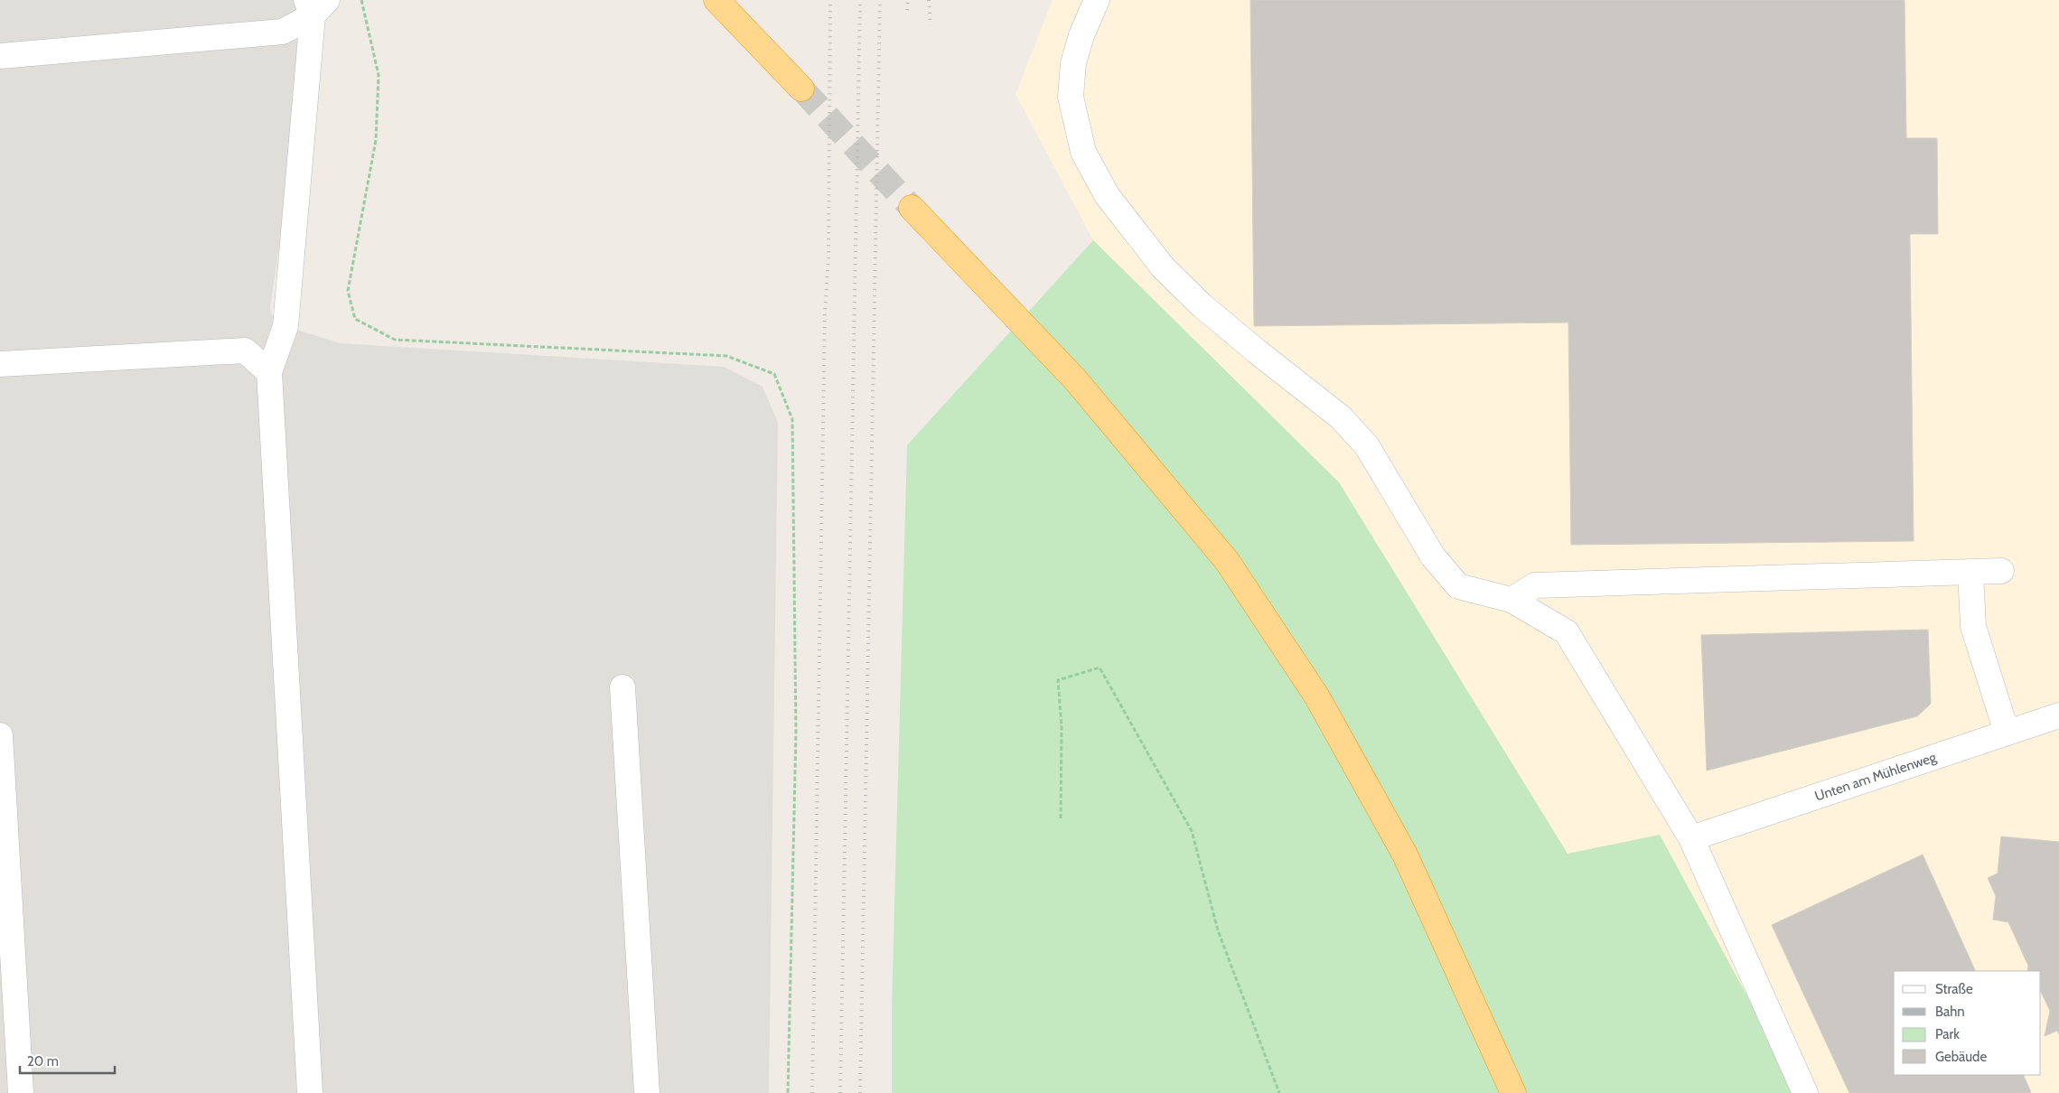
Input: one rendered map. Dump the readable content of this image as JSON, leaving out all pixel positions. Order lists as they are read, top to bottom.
{
  "streets": {
    "street": ["Unten am Mühlenweg"]
  },
  "legend": [
    "Straße",
    "Bahn",
    "Park",
    "Gebäude"
  ],
  "scale_bar": "20 m"
}
